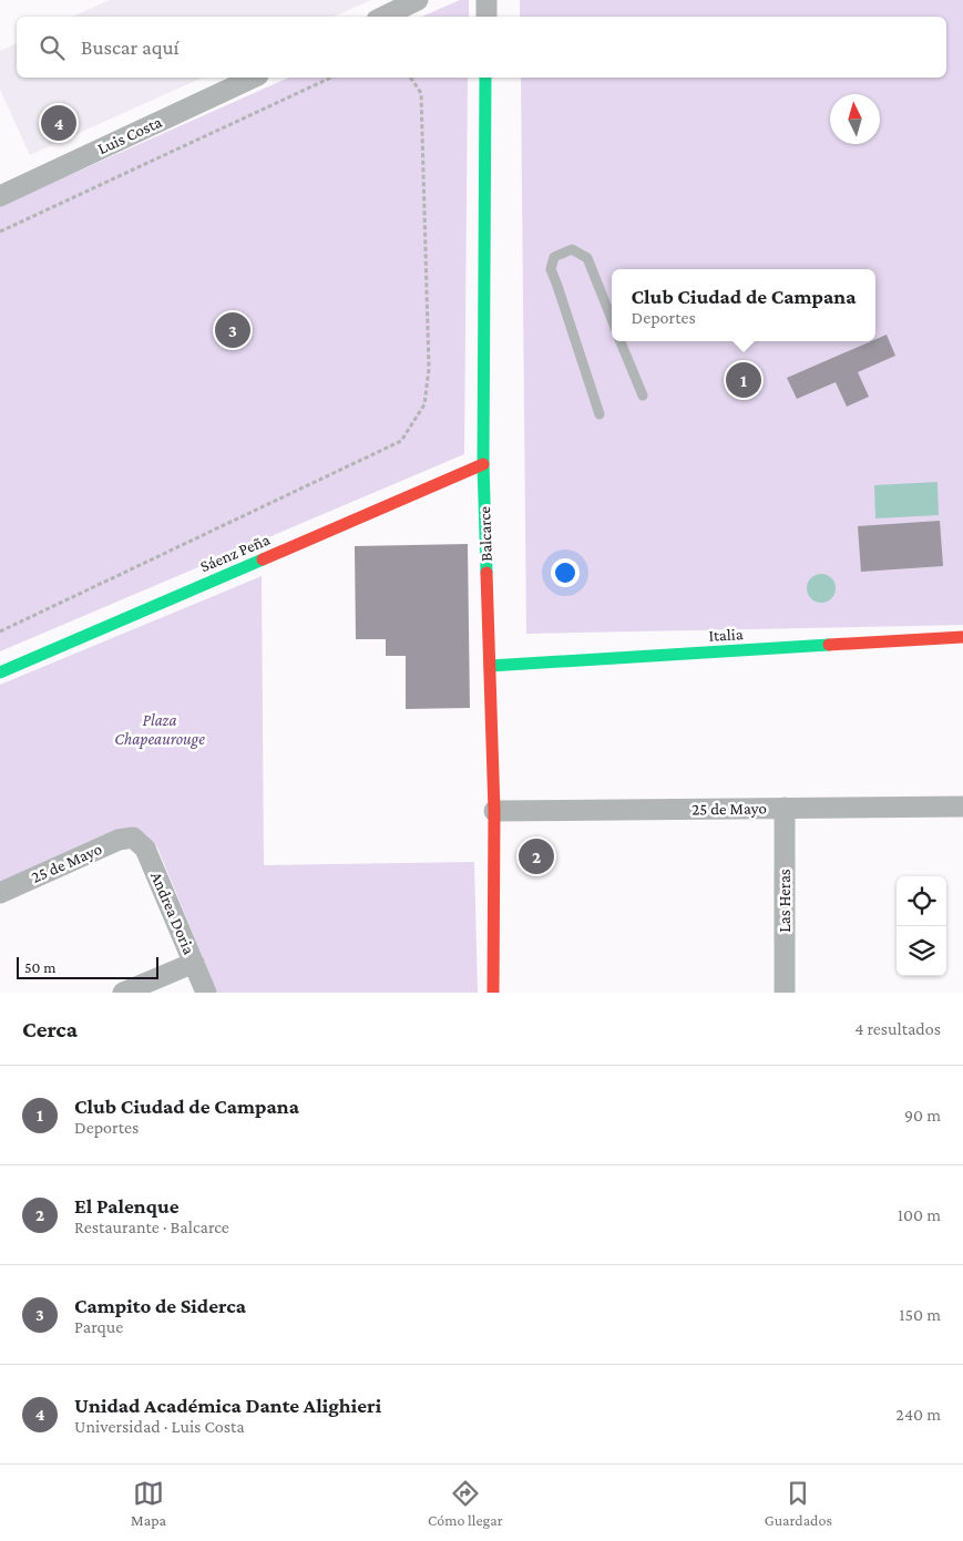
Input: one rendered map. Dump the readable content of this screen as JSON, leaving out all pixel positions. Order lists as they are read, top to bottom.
{
  "streets": {
    "street": [
      "Luis Costa",
      "Balcarce",
      "Sáenz Peña",
      "Italia",
      "25 de Mayo",
      "Las Heras",
      "Andrea Doria"
    ]
  },
  "crossings": [
    ["Balcarce", "Sáenz Peña"],
    ["Balcarce", "Italia"],
    ["Balcarce", "25 de Mayo"],
    ["25 de Mayo", "Las Heras"],
    ["25 de Mayo", "Andrea Doria"]
  ],
  "parks": ["Plaza Chapeaurouge"],
  "scale_bar": "50 m",
  "north": "top",
  "page": {
    "search": "Buscar aquí",
    "pins": [
      "4",
      "3",
      "1",
      "2"
    ],
    "popup": ["Club Ciudad de Campana", "Deportes"],
    "scale": "50 m",
    "heading": ["Cerca", "4 resultados"],
    "list": [
      {
        "mark": "1",
        "name": "Club Ciudad de Campana",
        "note": "Deportes",
        "value": "90 m"
      },
      {
        "mark": "2",
        "name": "El Palenque",
        "note": "Restaurante · Balcarce",
        "value": "100 m"
      },
      {
        "mark": "3",
        "name": "Campito de Siderca",
        "note": "Parque",
        "value": "150 m"
      },
      {
        "mark": "4",
        "name": "Unidad Académica Dante Alighieri",
        "note": "Universidad · Luis Costa",
        "value": "240 m"
      }
    ],
    "nav": ["Mapa", "Cómo llegar", "Guardados"]
  }
}
